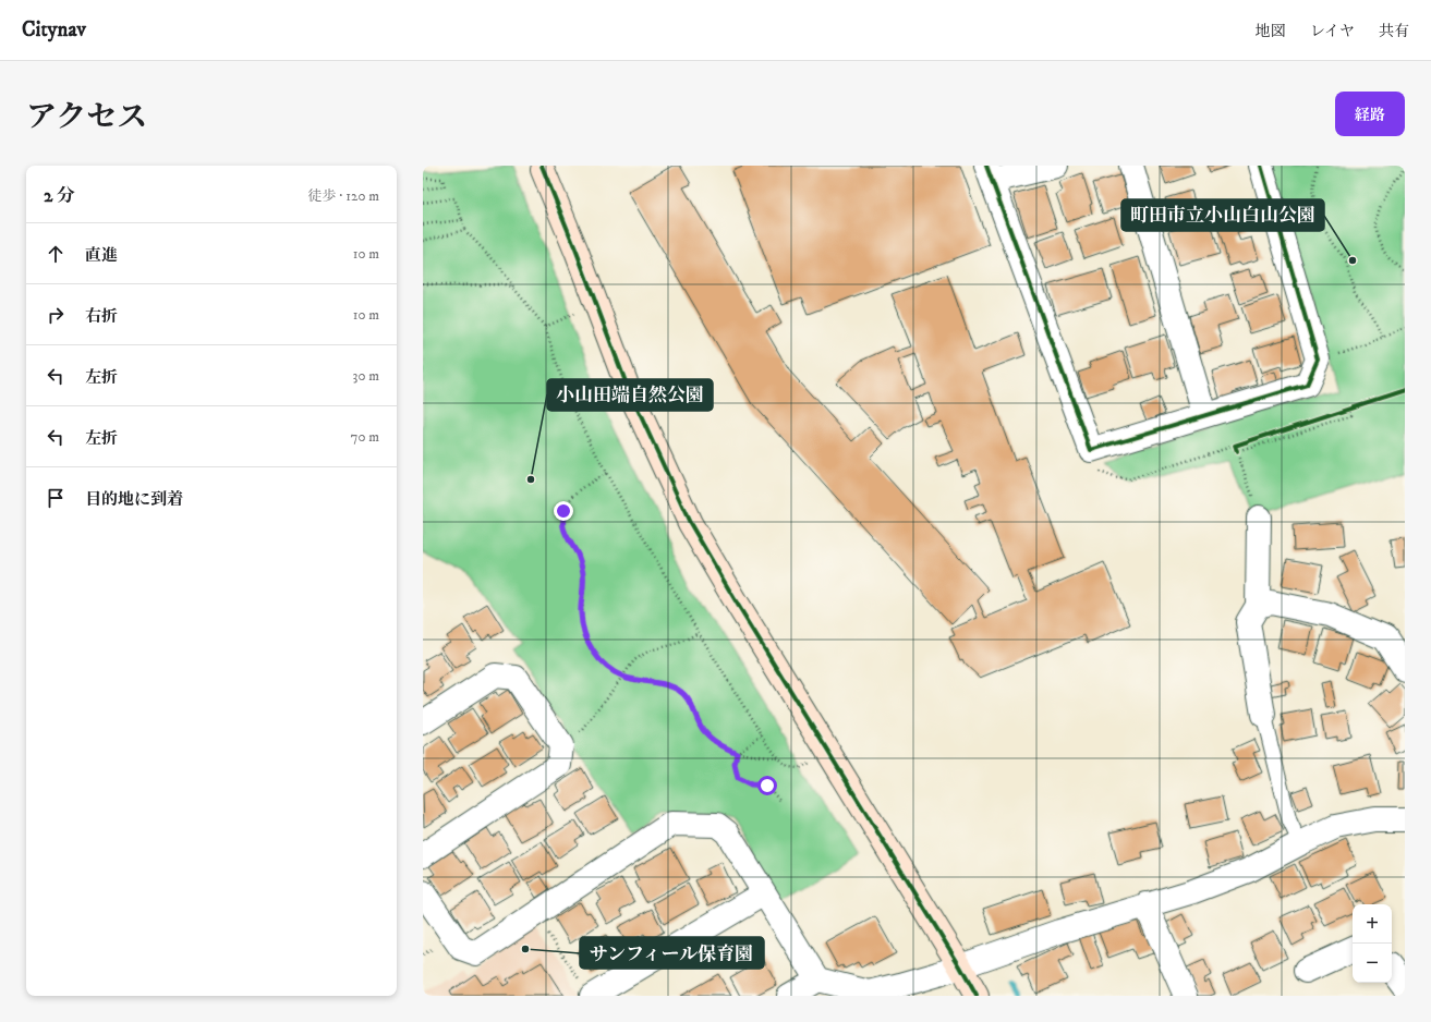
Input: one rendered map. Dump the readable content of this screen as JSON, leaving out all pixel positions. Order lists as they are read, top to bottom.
{
  "places": ["町田市立小山白山公園", "小山田端自然公園", "サンフィール保育園"],
  "page": {
    "header": "Citynav",
    "nav": ["地図", "レイヤ", "共有"],
    "title": "アクセス",
    "buttons": "経路",
    "heading": ["2 分", "徒歩 · 120 m"],
    "list": [
      ["直進", "10 m"],
      ["右折", "10 m"],
      ["左折", "30 m"],
      ["左折", "70 m"],
      "目的地に到着"
    ],
    "map_buttons": ["+", "−"]
  }
}
